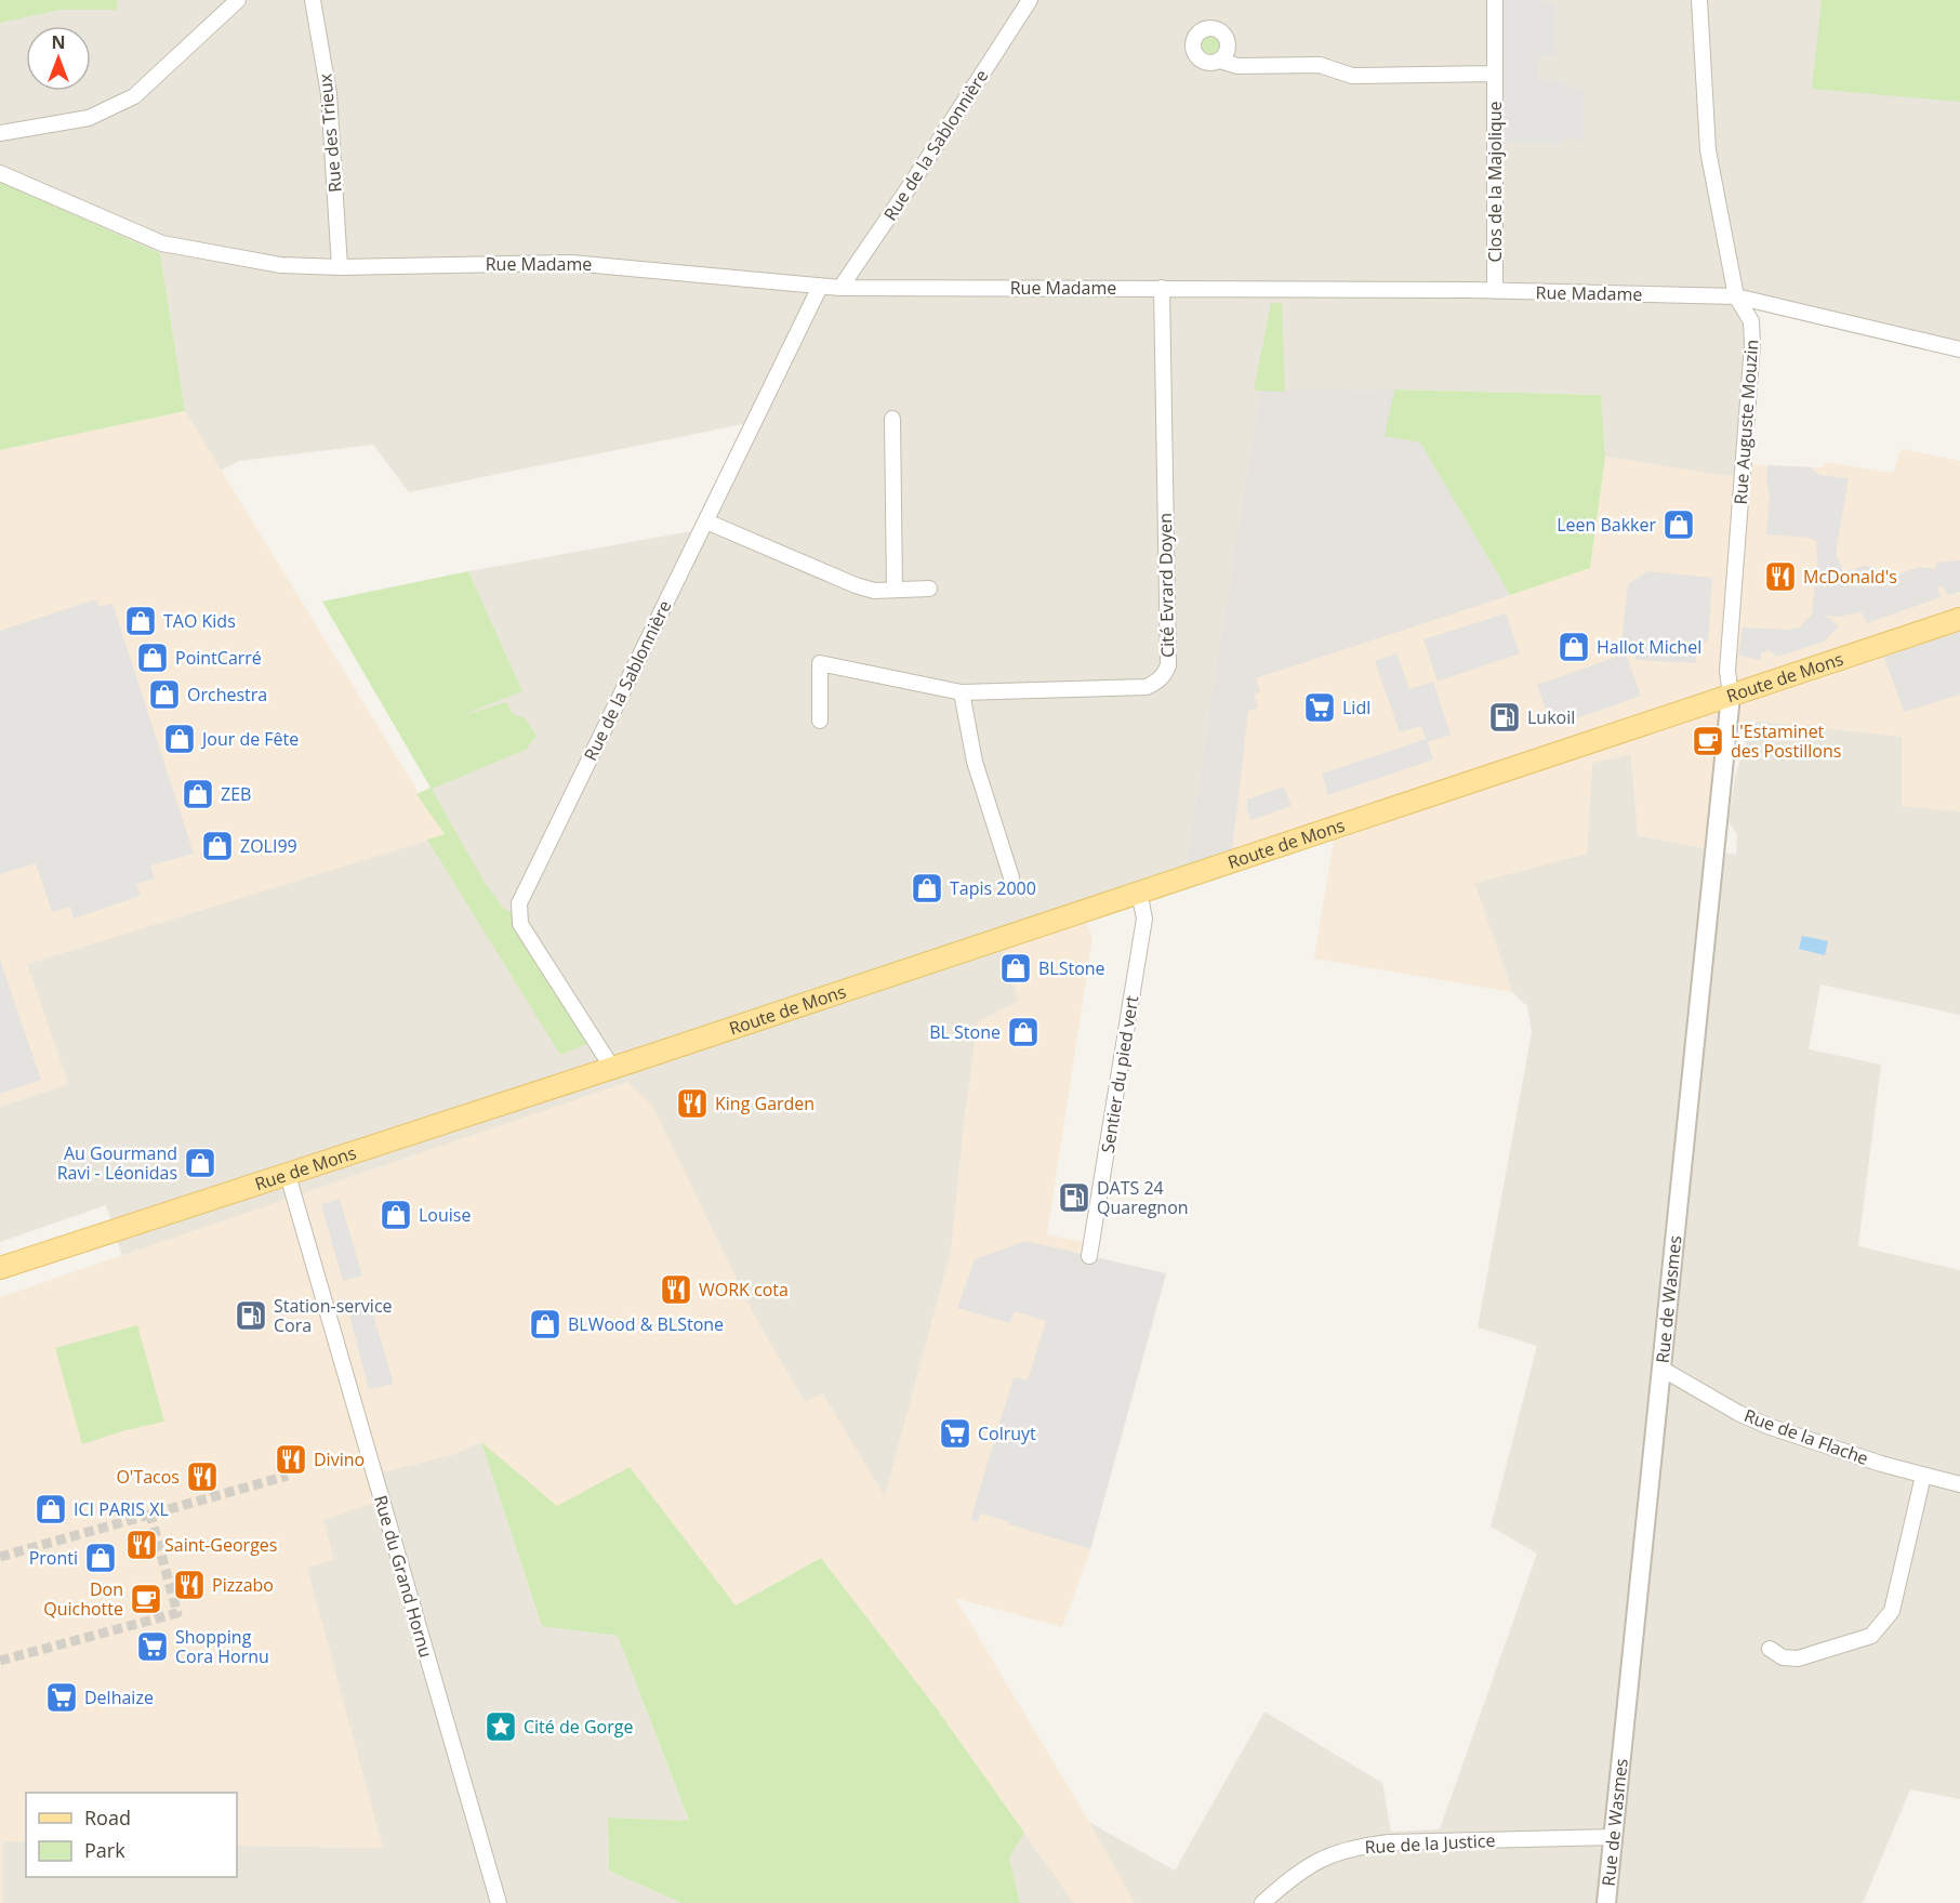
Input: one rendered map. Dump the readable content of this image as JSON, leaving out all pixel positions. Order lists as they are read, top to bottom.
{
  "streets": {
    "main road": ["Route de Mons", "Rue de Mons"],
    "street": [
      "Rue des Trieux",
      "Rue de la Sablonnière",
      "Clos de la Majolique",
      "Rue Madame",
      "Rue Auguste Mouzin",
      "Cité Evrard Doyen",
      "Sentier du pied vert",
      "Rue de Wasmes",
      "Rue de la Flache",
      "Rue du Grand Hornu",
      "Rue de la Justice"
    ]
  },
  "crossings": [
    ["Rue des Trieux", "Rue Madame"],
    ["Rue de la Sablonnière", "Rue Madame"],
    ["Rue de la Sablonnière", "Route de Mons"],
    ["Rue de la Sablonnière", "Rue de Mons"],
    ["Clos de la Majolique", "Rue Madame"],
    ["Rue Madame", "Rue Auguste Mouzin"],
    ["Rue Madame", "Cité Evrard Doyen"],
    ["Rue Auguste Mouzin", "Route de Mons"],
    ["Rue Auguste Mouzin", "Rue de Wasmes"],
    ["Route de Mons", "Sentier du pied vert"],
    ["Route de Mons", "Rue de Mons"],
    ["Route de Mons", "Rue de Wasmes"],
    ["Rue de Mons", "Rue du Grand Hornu"],
    ["Rue de Wasmes", "Rue de la Flache"],
    ["Rue de Wasmes", "Rue de la Justice"]
  ],
  "places": {
    "shop": [
      "Leen Bakker",
      "TAO Kids",
      "Hallot Michel",
      "PointCarré",
      "Orchestra",
      "Jour de Fête",
      "ZEB",
      "ZOLI99",
      "Tapis 2000",
      "BLStone",
      "BL Stone",
      "Au Gourmand Ravi - Léonidas",
      "Louise",
      "BLWood & BLStone",
      "ICI PARIS XL",
      "Pronti"
    ],
    "restaurant": [
      "McDonald's",
      "King Garden",
      "WORK cota",
      "Divino",
      "O'Tacos",
      "Saint-Georges",
      "Pizzabo"
    ],
    "supermarket": [
      "Lidl",
      "Colruyt",
      "Shopping Cora Hornu",
      "Delhaize"
    ],
    "fuel station": ["Lukoil", "DATS 24 Quaregnon", "Station-service Cora"],
    "cafe": ["L'Estaminet des Postillons", "Don Quichotte"],
    "place": ["Cité de Gorge"]
  },
  "legend": ["Road", "Park"],
  "north": "top"
}
